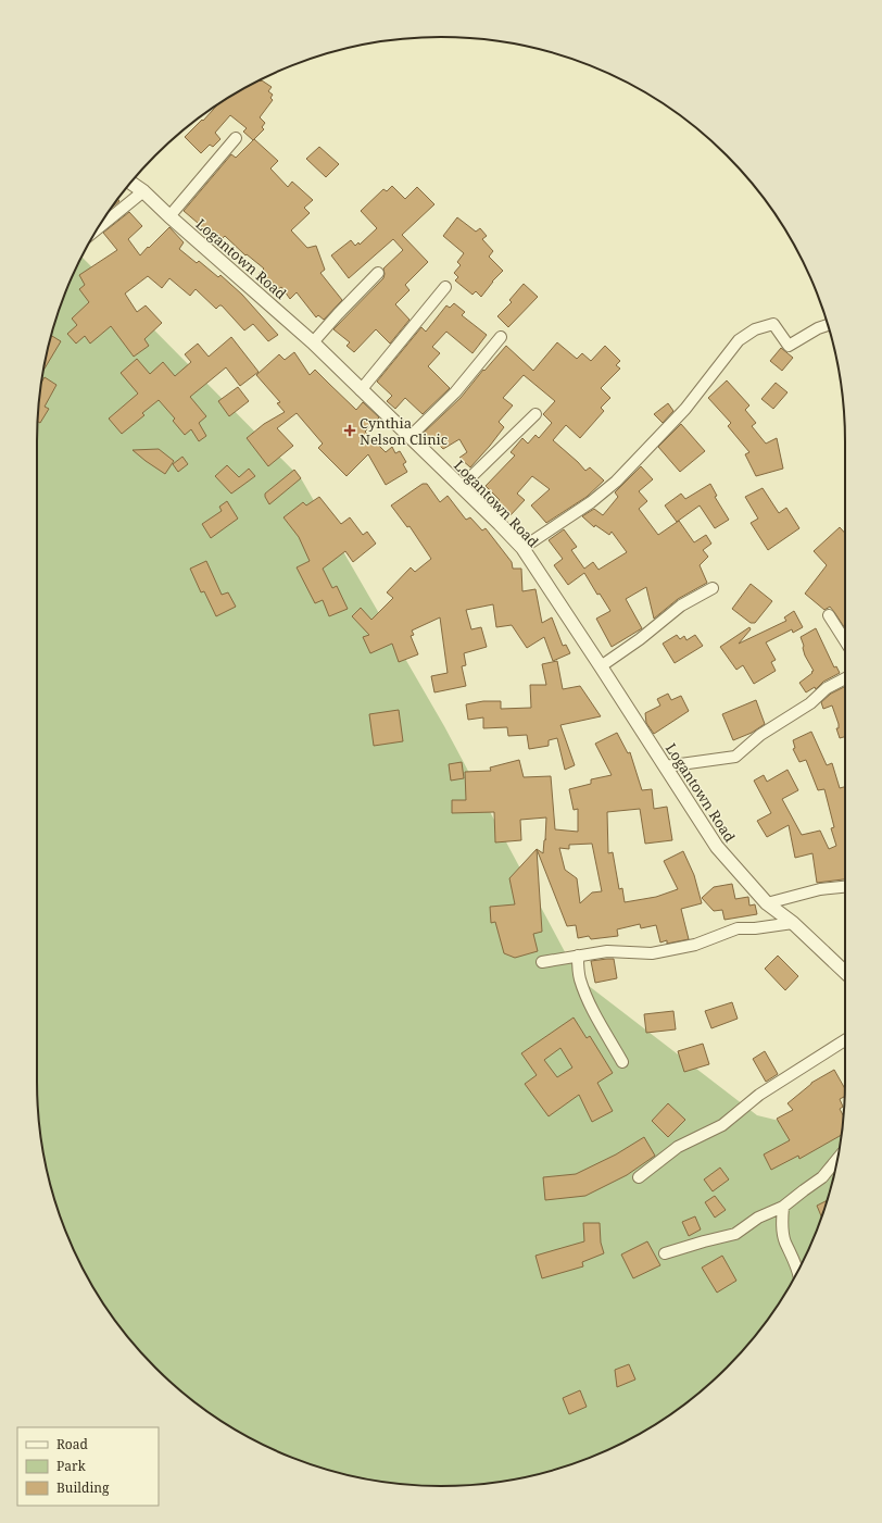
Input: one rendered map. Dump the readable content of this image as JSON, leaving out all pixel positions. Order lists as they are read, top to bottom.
{
  "streets": {
    "street": ["Logantown Road"]
  },
  "places": {
    "health": ["Cynthia Nelson Clinic"]
  },
  "legend": ["Road", "Park", "Building"]
}
